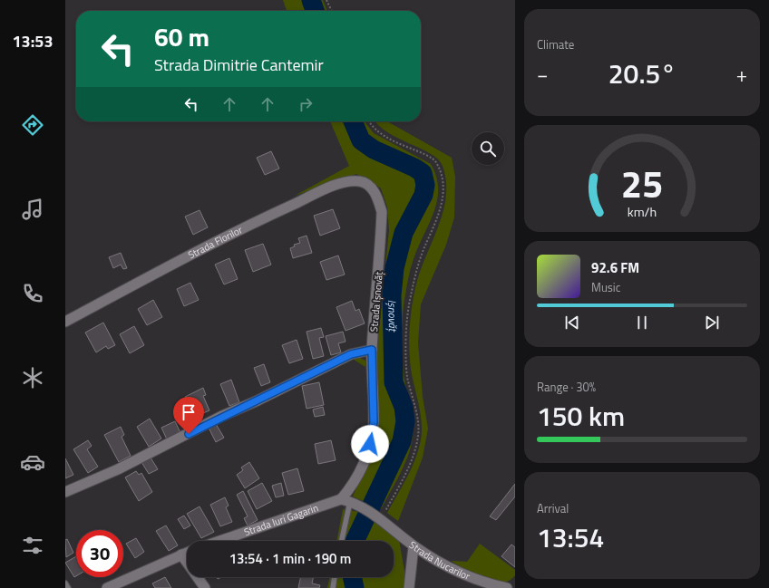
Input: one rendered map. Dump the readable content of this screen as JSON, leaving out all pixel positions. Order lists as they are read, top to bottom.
{
  "streets": {
    "street": [
      "Strada Florilor",
      "Strada Ișnovăț",
      "Strada Iuri Gagarin",
      "Strada Nucarilor"
    ]
  },
  "crossings": [
    ["Strada Florilor", "Strada Ișnovăț"],
    ["Strada Ișnovăț", "Strada Iuri Gagarin"],
    ["Strada Ișnovăț", "Strada Nucarilor"],
    ["Strada Iuri Gagarin", "Strada Nucarilor"]
  ],
  "water": ["Ișnovăț"],
  "page": {
    "tabs": "13:53",
    "tile": [
      "Climate",
      ["Range · 30%", "150 km"],
      ["Arrival", "13:54"]
    ],
    "turn": ["60 m", "Strada Dimitrie Cantemir"],
    "heat": ["−", "20.5°", "+"],
    "song": ["92.6 FM", "Music"],
    "limit": "30",
    "trip": "13:54 · 1 min · 190 m",
    "gauge": ["25", "km/h"]
  }
}
